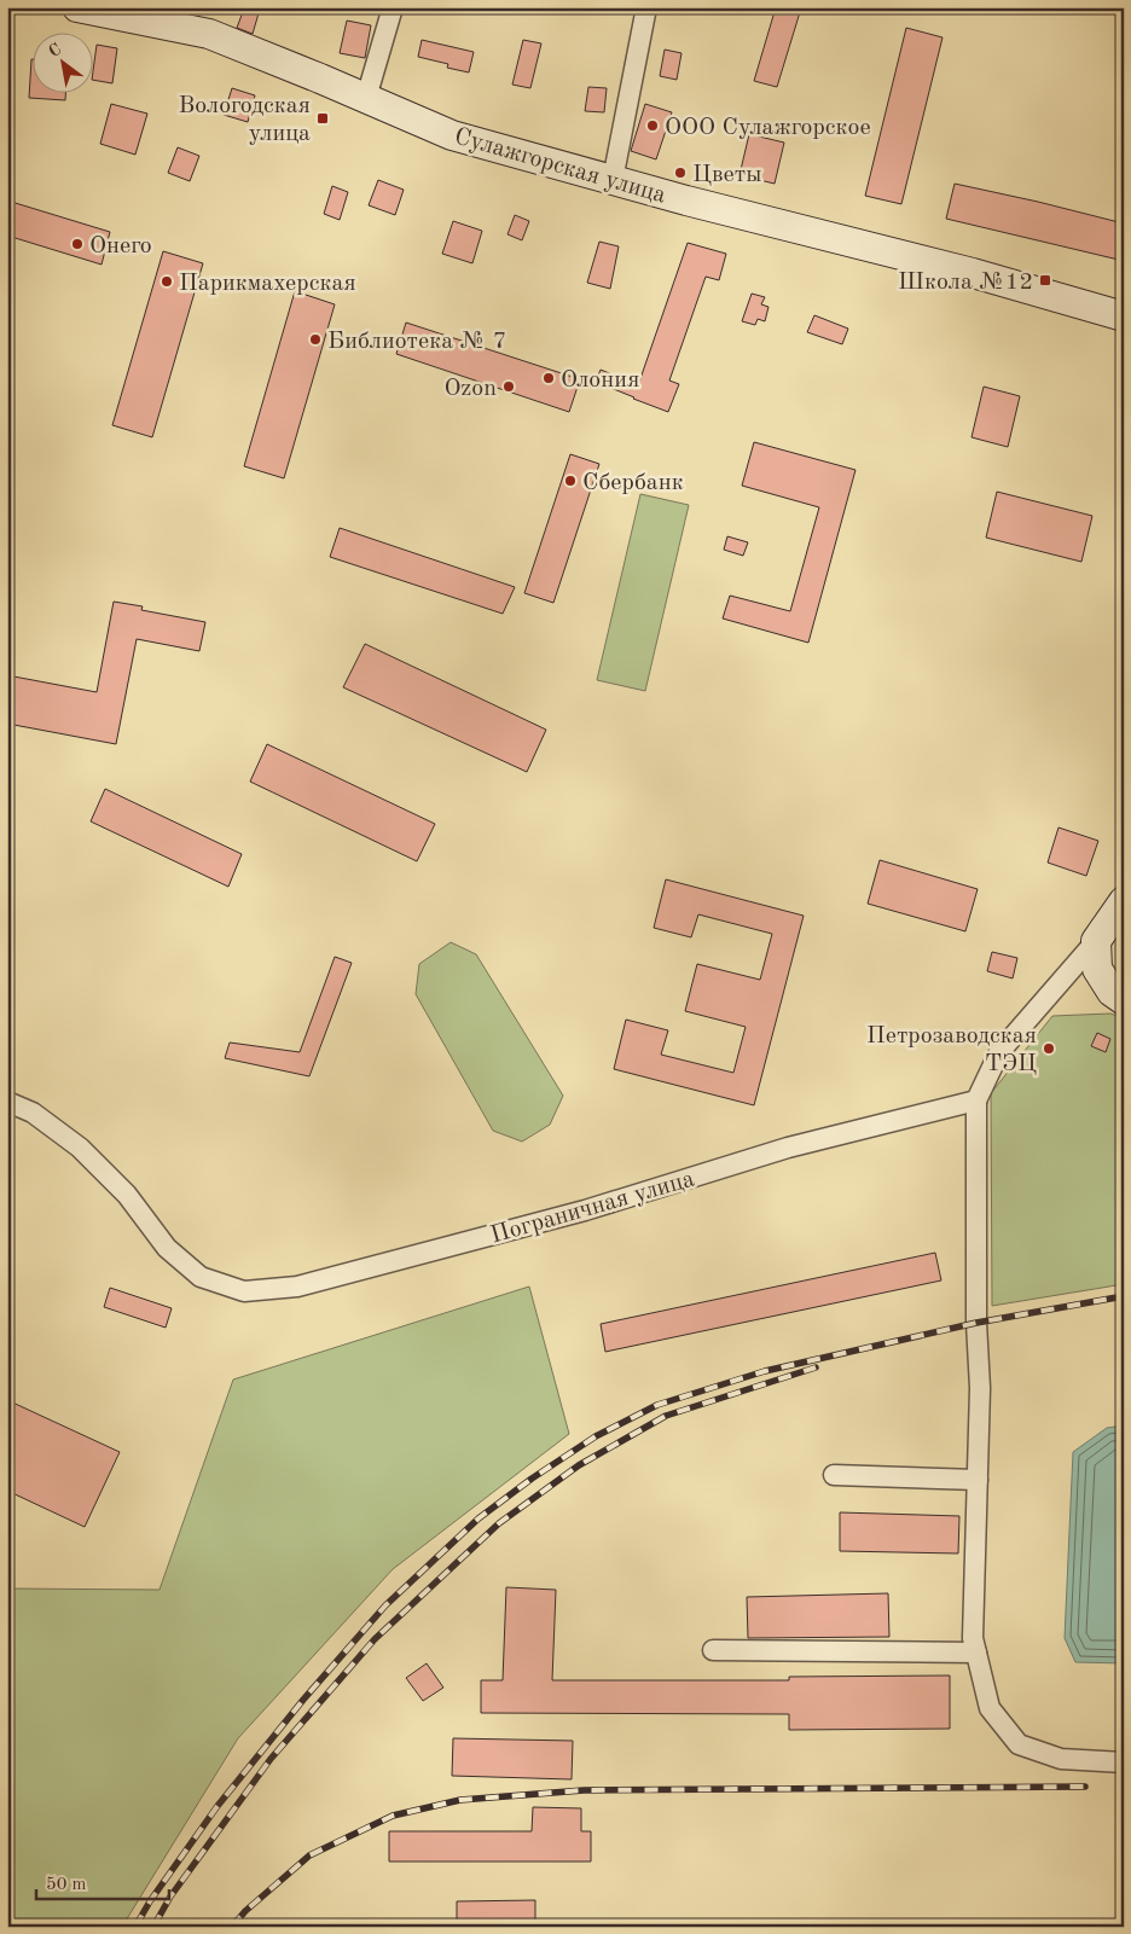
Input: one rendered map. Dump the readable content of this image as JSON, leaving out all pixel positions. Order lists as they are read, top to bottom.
{
  "streets": {
    "main road": ["Сулажгорская улица"],
    "street": ["Пограничная улица"]
  },
  "places": {
    "transit": ["Вологодская улица", "Школа №12"],
    "other": [
      "ООО Сулажгорское",
      "Цветы",
      "Онего",
      "Парикмахерская",
      "Библиотека № 7",
      "Олония",
      "Ozon",
      "Сбербанк",
      "Петрозаводская ТЭЦ"
    ]
  },
  "scale_bar": "50 m",
  "north": "top left"
}
